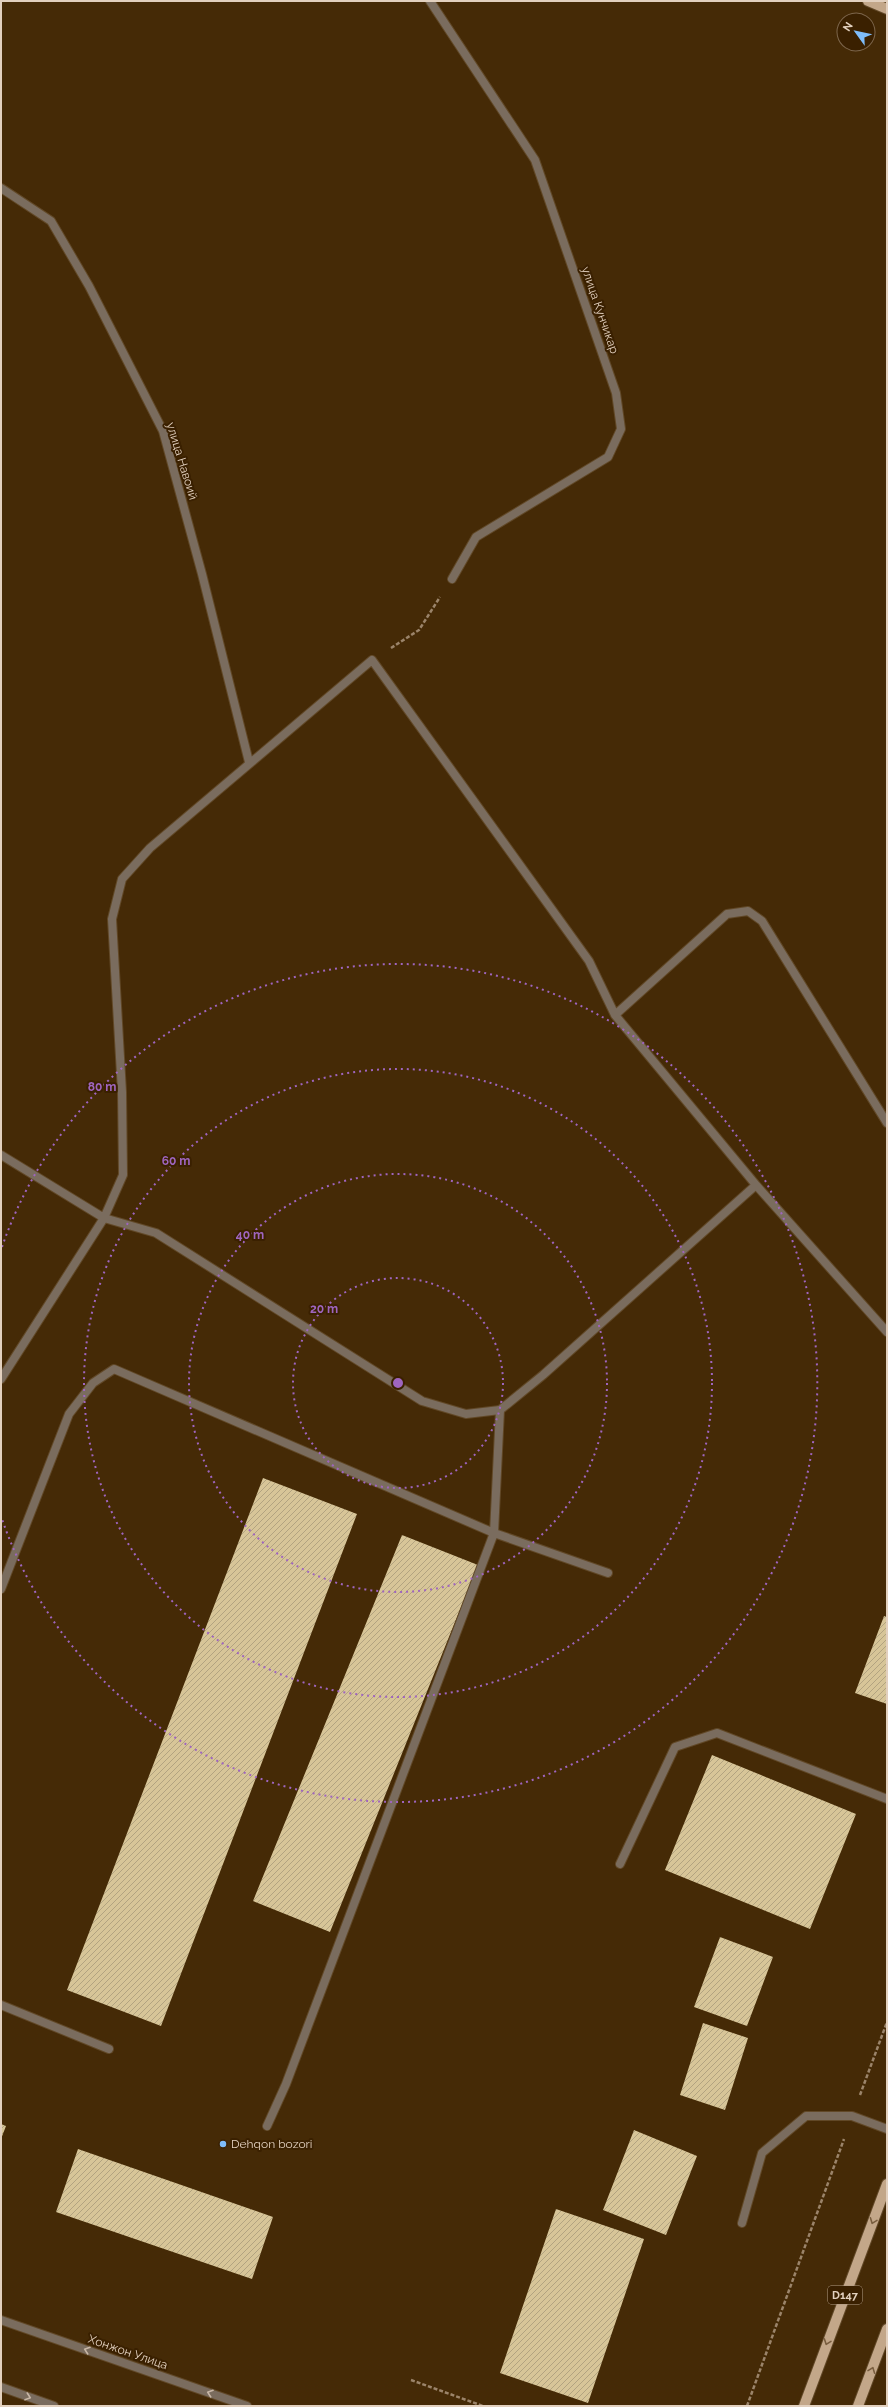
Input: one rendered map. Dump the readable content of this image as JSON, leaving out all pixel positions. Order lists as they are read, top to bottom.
{
  "streets": {
    "main road": ["D147"],
    "street": ["улица Кунчикар", "улица Навоий", "Хонжон Улица"]
  },
  "one_way": ["Хонжон Улица"],
  "places": ["Dehqon bozori"],
  "north": "top left",
  "rings": [
    "80 m",
    "60 m",
    "40 m",
    "20 m"
  ]
}
